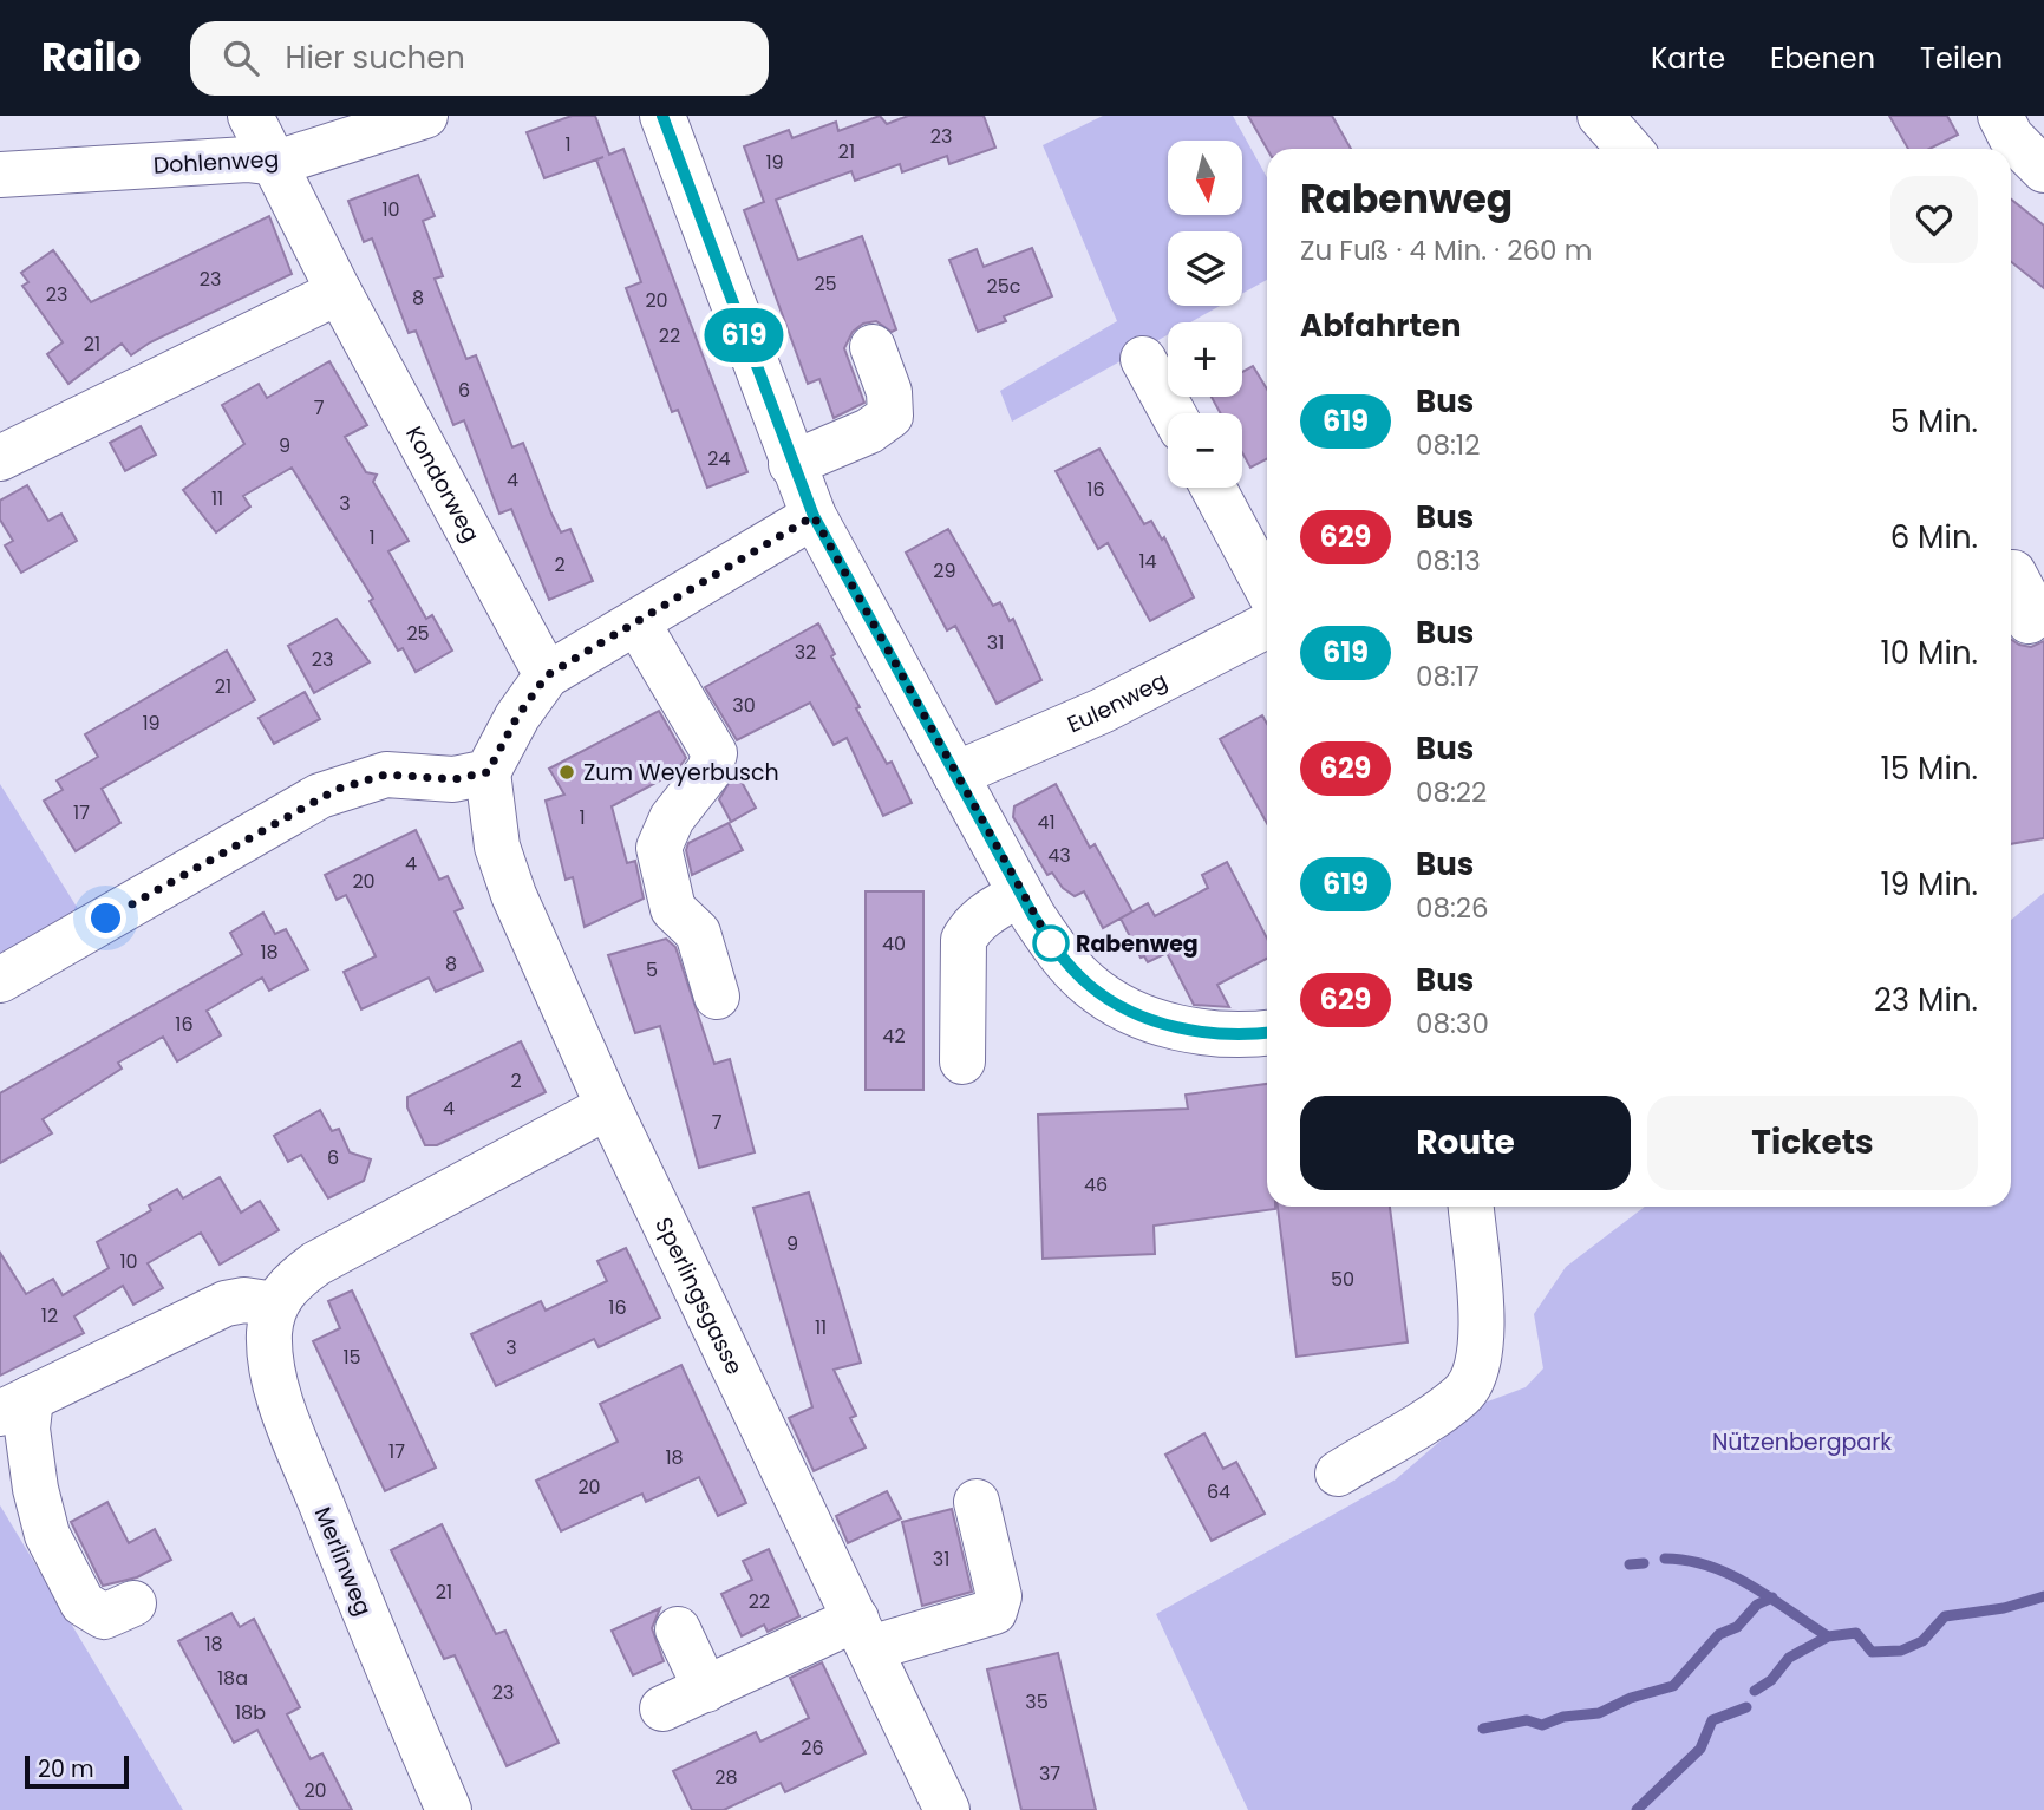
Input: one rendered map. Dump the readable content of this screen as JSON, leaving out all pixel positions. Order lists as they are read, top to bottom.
{
  "streets": {
    "street": [
      "Dohlenweg",
      "Kondorweg",
      "Eulenweg",
      "Sperlingsgasse",
      "Merlinweg"
    ]
  },
  "crossings": [
    ["Dohlenweg", "Kondorweg"]
  ],
  "parks": ["Nützenbergpark"],
  "places": ["Zum Weyerbusch", "Rabenweg"],
  "lines": ["bus line 619"],
  "house_numbers": [
    "23",
    "1",
    "21",
    "19",
    "10",
    "23",
    "25",
    "25c",
    "23",
    "8",
    "20",
    "22",
    "21",
    "6",
    "7",
    "9",
    "24",
    "4",
    "16",
    "11",
    "3",
    "1",
    "14",
    "2",
    "29",
    "25",
    "31",
    "32",
    "23",
    "21",
    "30",
    "19",
    "17",
    "1",
    "41",
    "43",
    "4",
    "20",
    "40",
    "18",
    "8",
    "5",
    "16",
    "42",
    "2",
    "4",
    "7",
    "6",
    "46",
    "9",
    "10",
    "50",
    "16",
    "12",
    "11",
    "3",
    "15",
    "17",
    "18",
    "20",
    "64",
    "31",
    "21",
    "22",
    "18",
    "18a",
    "23",
    "35",
    "18b",
    "26",
    "37",
    "28",
    "20"
  ],
  "scale_bar": "20 m",
  "north": "bottom",
  "page": {
    "header": "Railo",
    "search": "Hier suchen",
    "nav": ["Karte", "Ebenen", "Teilen"],
    "on_map": "619",
    "map_buttons": ["+", "−"],
    "heading": [
      ["Rabenweg", "Zu Fuß · 4 Min. · 260 m"],
      "Abfahrten"
    ],
    "list": [
      {
        "mark": "619",
        "name": "Bus",
        "note": "08:12",
        "value": "5 Min."
      },
      {
        "mark": "629",
        "name": "Bus",
        "note": "08:13",
        "value": "6 Min."
      },
      {
        "mark": "619",
        "name": "Bus",
        "note": "08:17",
        "value": "10 Min."
      },
      {
        "mark": "629",
        "name": "Bus",
        "note": "08:22",
        "value": "15 Min."
      },
      {
        "mark": "619",
        "name": "Bus",
        "note": "08:26",
        "value": "19 Min."
      },
      {
        "mark": "629",
        "name": "Bus",
        "note": "08:30",
        "value": "23 Min."
      }
    ],
    "buttons": ["Route", "Tickets"],
    "scale": "20 m"
  }
}
